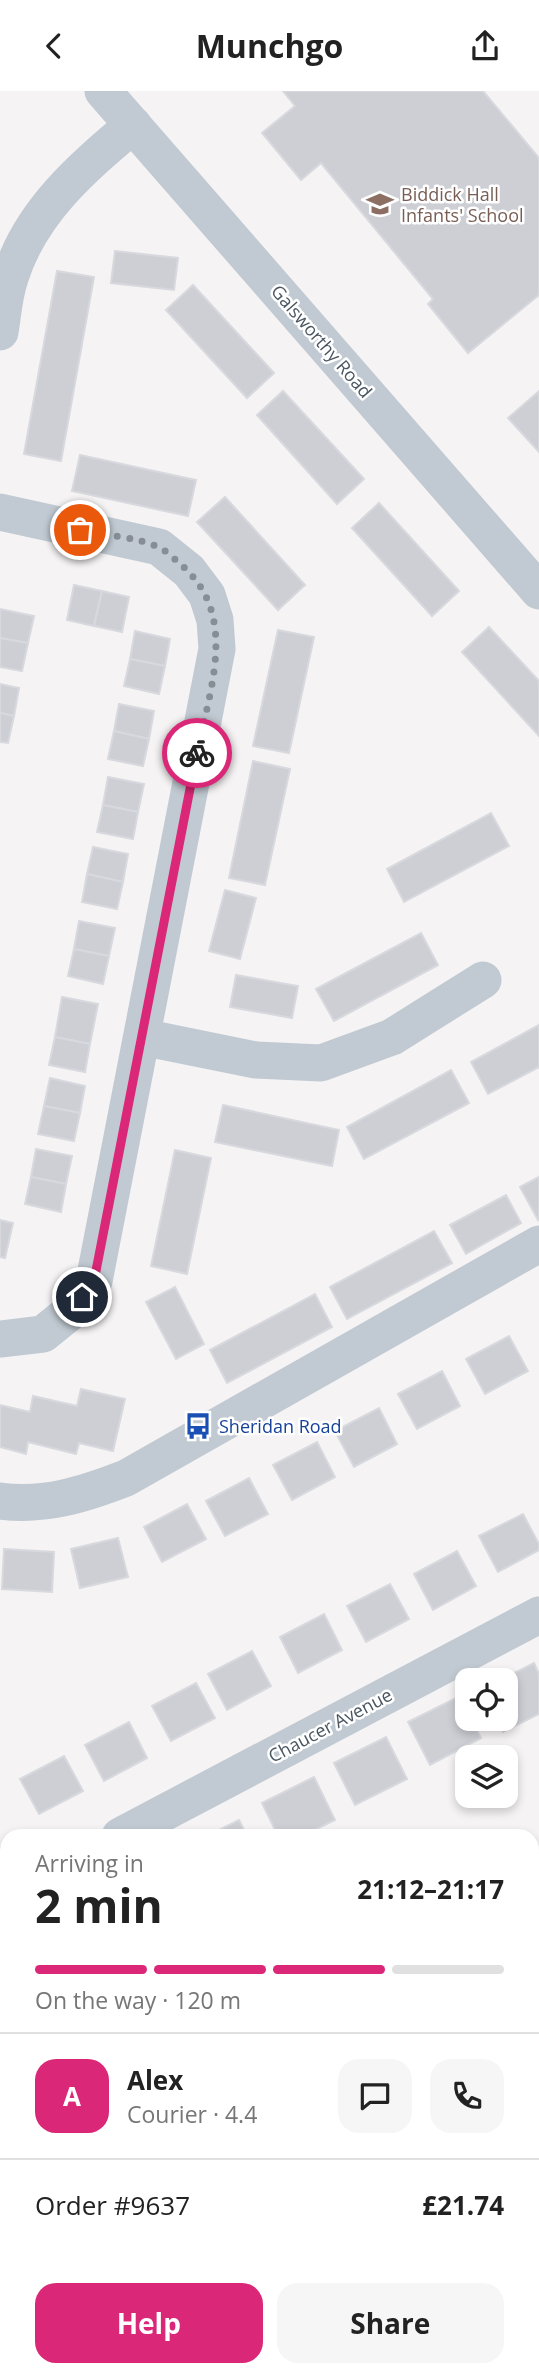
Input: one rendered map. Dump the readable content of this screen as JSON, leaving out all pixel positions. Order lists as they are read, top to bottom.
{
  "streets": {
    "street": ["Galsworthy Road", "Chaucer Avenue"]
  },
  "places": {
    "school or university": ["Biddick Hall Infants' School"],
    "bus stop": ["Sheridan Road"]
  },
  "page": {
    "header": "Munchgo",
    "heading": ["2 min", "Arriving in", "21:12–21:17"],
    "panel": [
      "Alex",
      "Courier · 4.4",
      "Order #9637",
      "£21.74"
    ],
    "bar": "On the way · 120 m",
    "round": "A",
    "buttons": ["Help", "Share"]
  }
}
